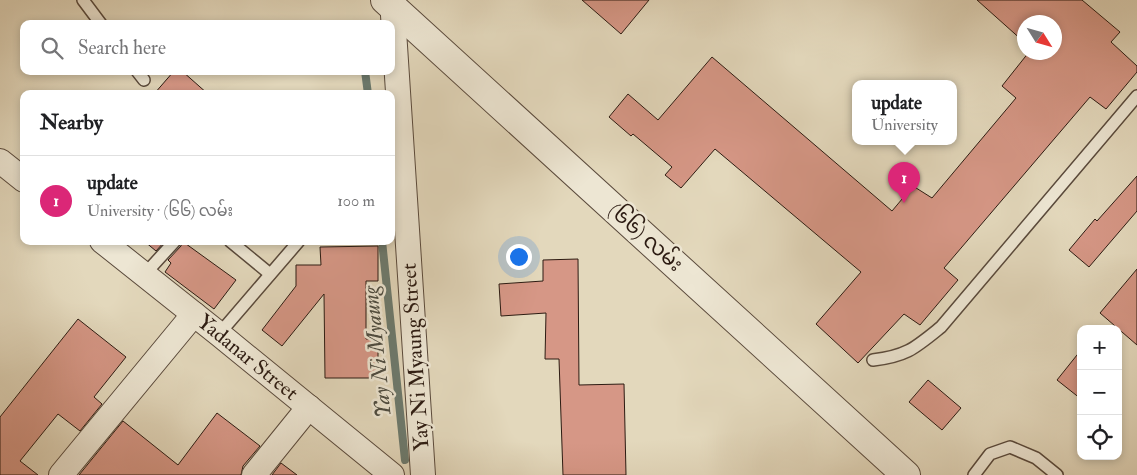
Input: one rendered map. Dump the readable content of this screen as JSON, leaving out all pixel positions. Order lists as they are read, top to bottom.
{
  "streets": {
    "street": ["(၆၆) လမ်း", "Yadanar Street", "Yay Ni Myaung Street"]
  },
  "crossings": [
    ["(၆၆) လမ်း", "Yay Ni Myaung Street"]
  ],
  "water": ["Yay Ni Myaung"],
  "north": "bottom right",
  "page": {
    "search": "Search here",
    "popup": ["update", "University"],
    "heading": "Nearby",
    "list": [
      {
        "mark": "1",
        "name": "update",
        "note": "University · (၆၆) လမ်း",
        "value": "100 m"
      }
    ],
    "pins": "1",
    "map_buttons": ["+", "−"]
  }
}
